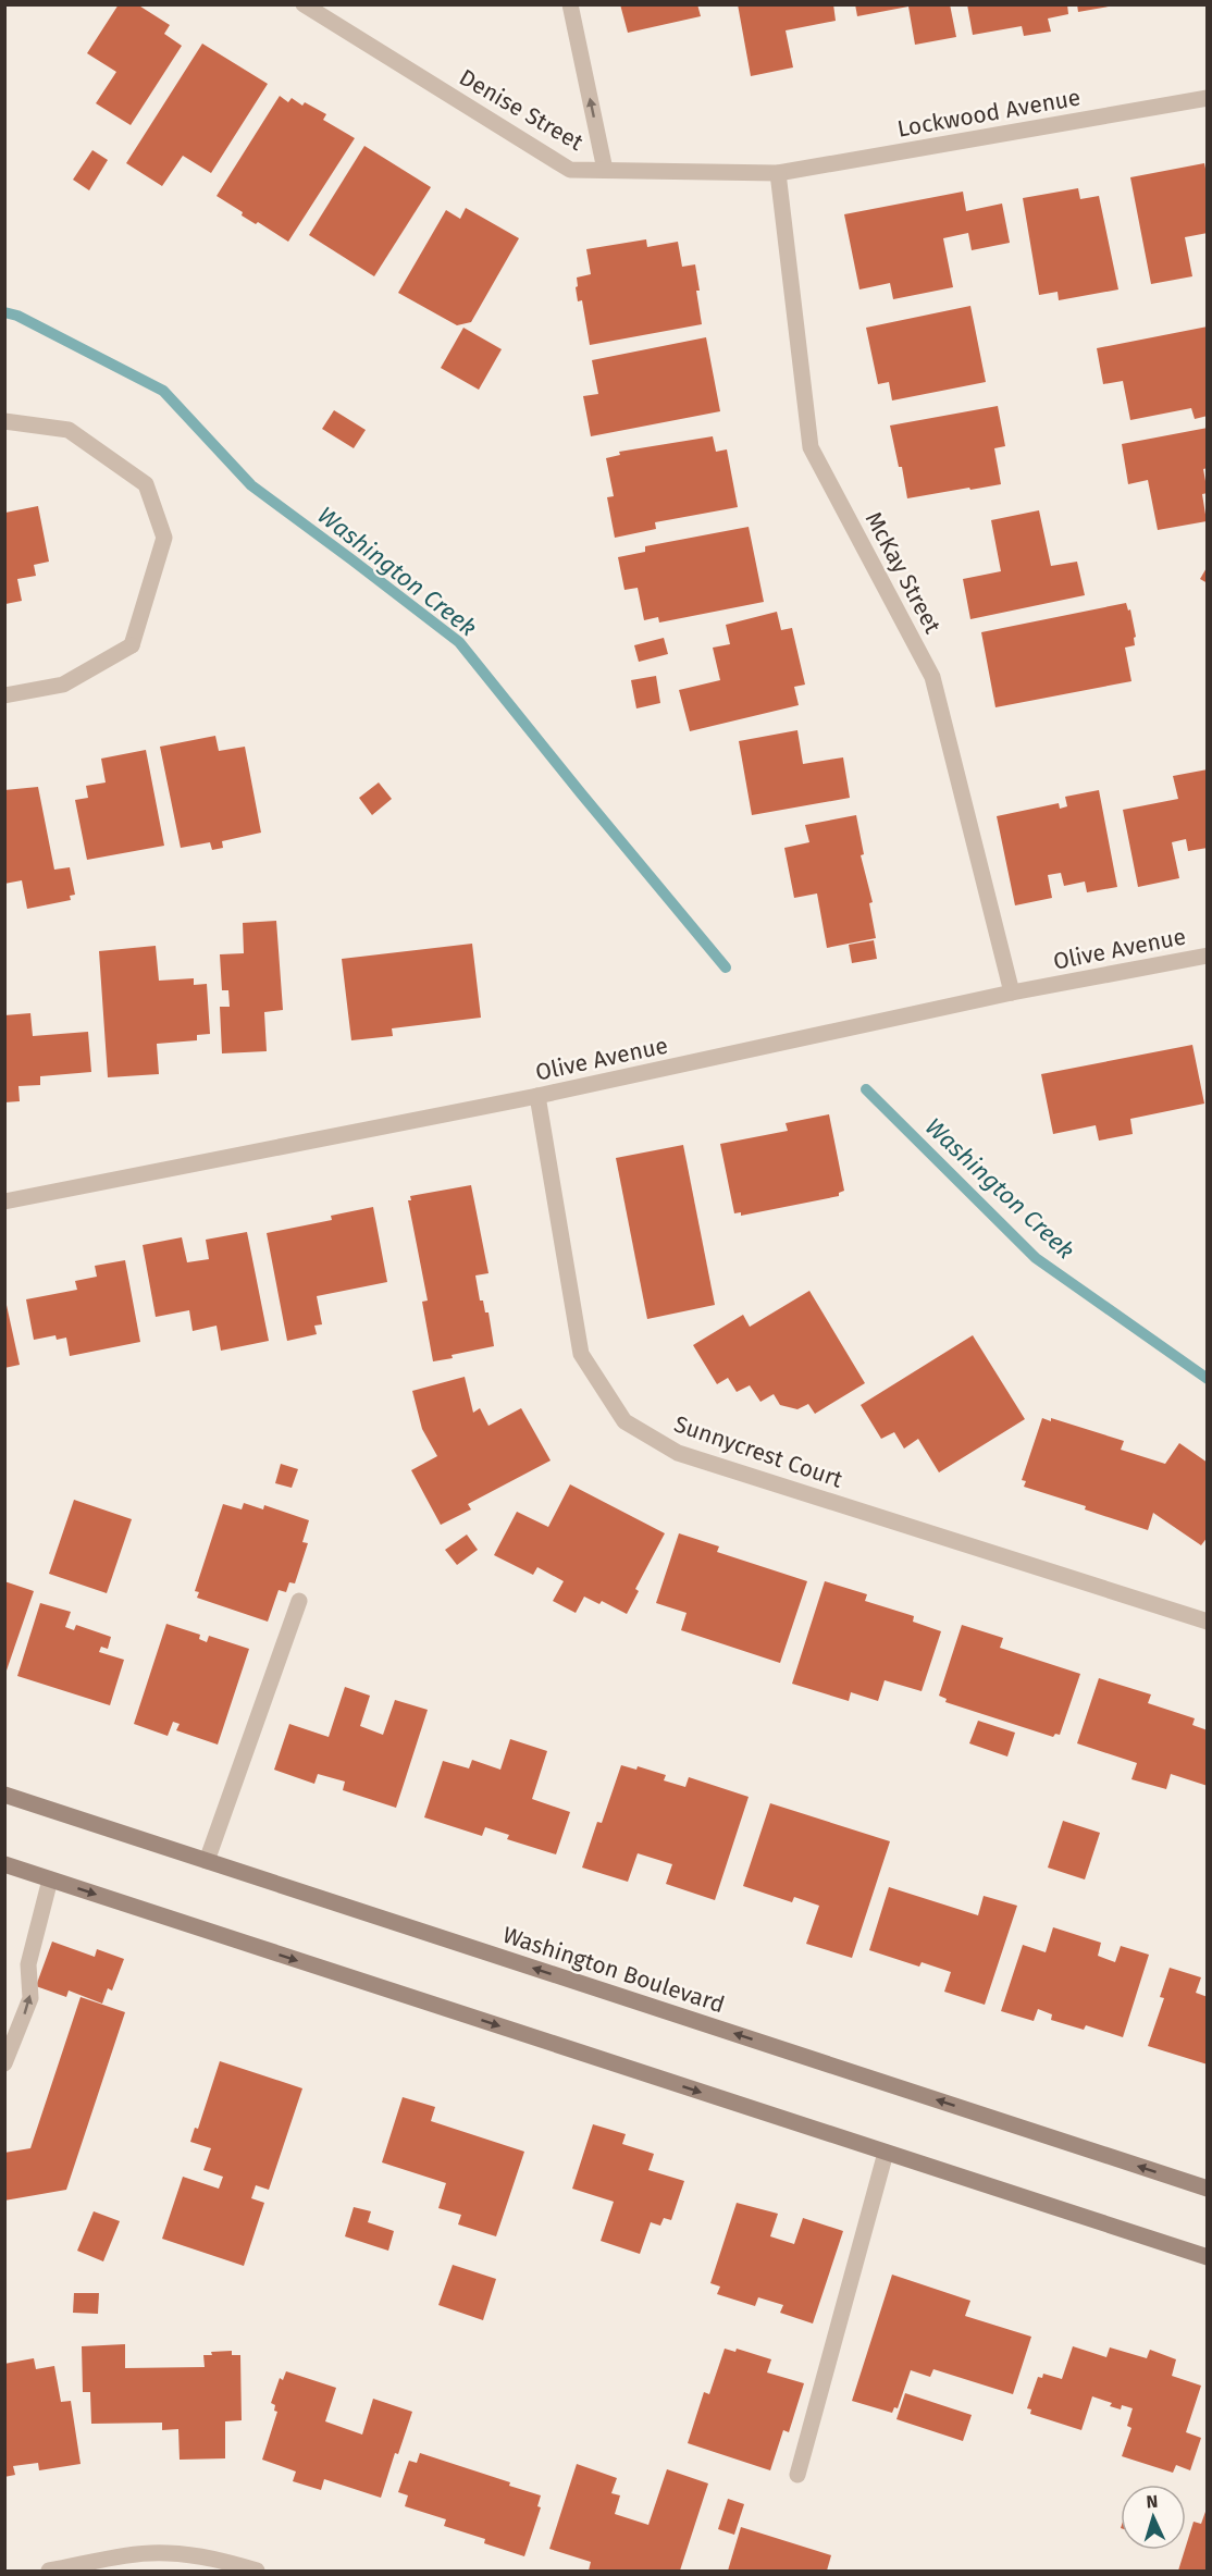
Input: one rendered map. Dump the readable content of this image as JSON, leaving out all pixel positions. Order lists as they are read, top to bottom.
{
  "streets": {
    "main road": ["Washington Boulevard"],
    "street": [
      "Denise Street",
      "Lockwood Avenue",
      "McKay Street",
      "Olive Avenue",
      "Sunnycrest Court"
    ]
  },
  "crossings": [
    ["Denise Street", "Lockwood Avenue"],
    ["Denise Street", "McKay Street"],
    ["Lockwood Avenue", "McKay Street"],
    ["McKay Street", "Olive Avenue"],
    ["Olive Avenue", "Sunnycrest Court"]
  ],
  "water": ["Washington Creek"],
  "north": "top"
}
